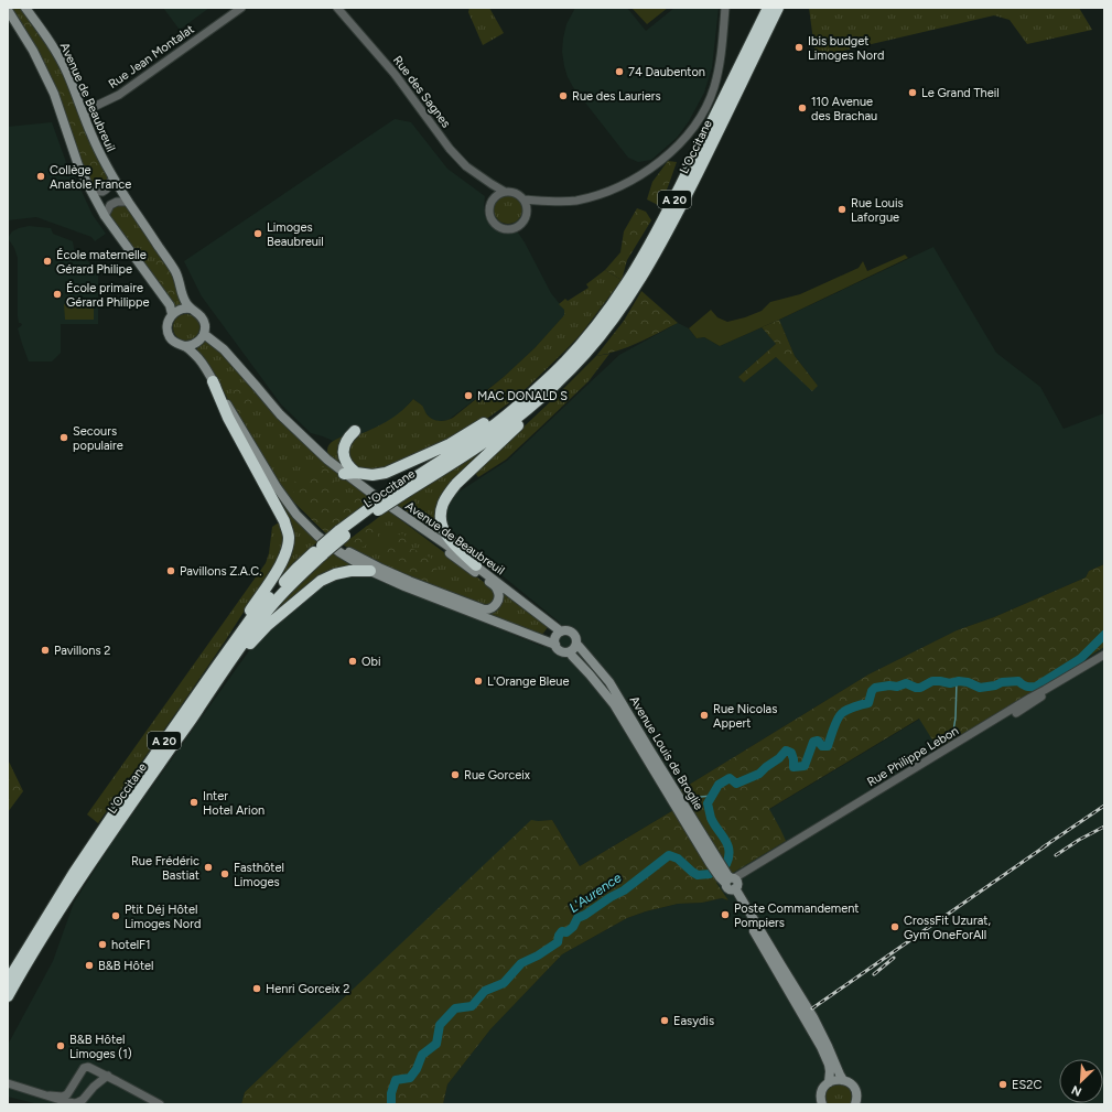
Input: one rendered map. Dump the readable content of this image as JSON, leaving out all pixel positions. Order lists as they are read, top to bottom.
{
  "streets": {
    "highway": ["L'Occitane", "A 20"],
    "main road": ["Avenue de Beaubreuil", "Avenue Louis de Broglie"],
    "street": ["Rue Jean Montalat", "Rue des Sagnes", "Rue Philippe Lebon"]
  },
  "crossings": [
    ["Avenue de Beaubreuil", "L'Occitane"],
    ["Avenue de Beaubreuil", "Avenue Louis de Broglie"],
    ["Avenue Louis de Broglie", "Rue Philippe Lebon"]
  ],
  "water": ["L'Aurence"],
  "places": [
    "Ibis budget Limoges Nord",
    "74 Daubenton",
    "Le Grand Theil",
    "Rue des Lauriers",
    "110 Avenue des Brachau",
    "Collège Anatole France",
    "Rue Louis Laforgue",
    "Limoges Beaubreuil",
    "École maternelle Gérard Philipe",
    "École primaire Gérard Philippe",
    "MAC DONALD S",
    "Secours populaire",
    "Pavillons Z.A.C.",
    "Pavillons 2",
    "Obi",
    "L'Orange Bleue",
    "Rue Nicolas Appert",
    "Rue Gorceix",
    "Inter Hotel Arion",
    "Rue Frédéric Bastiat",
    "Fasthôtel Limoges",
    "Poste Commandement Pompiers",
    "Ptit Déj Hôtel Limoges Nord",
    "CrossFit Uzurat, Gym OneForAll",
    "hotelF1",
    "B&B Hôtel",
    "Henri Gorceix 2",
    "Easydis",
    "B&B Hôtel Limoges (1)",
    "ES2C"
  ],
  "north": "bottom left"
}
